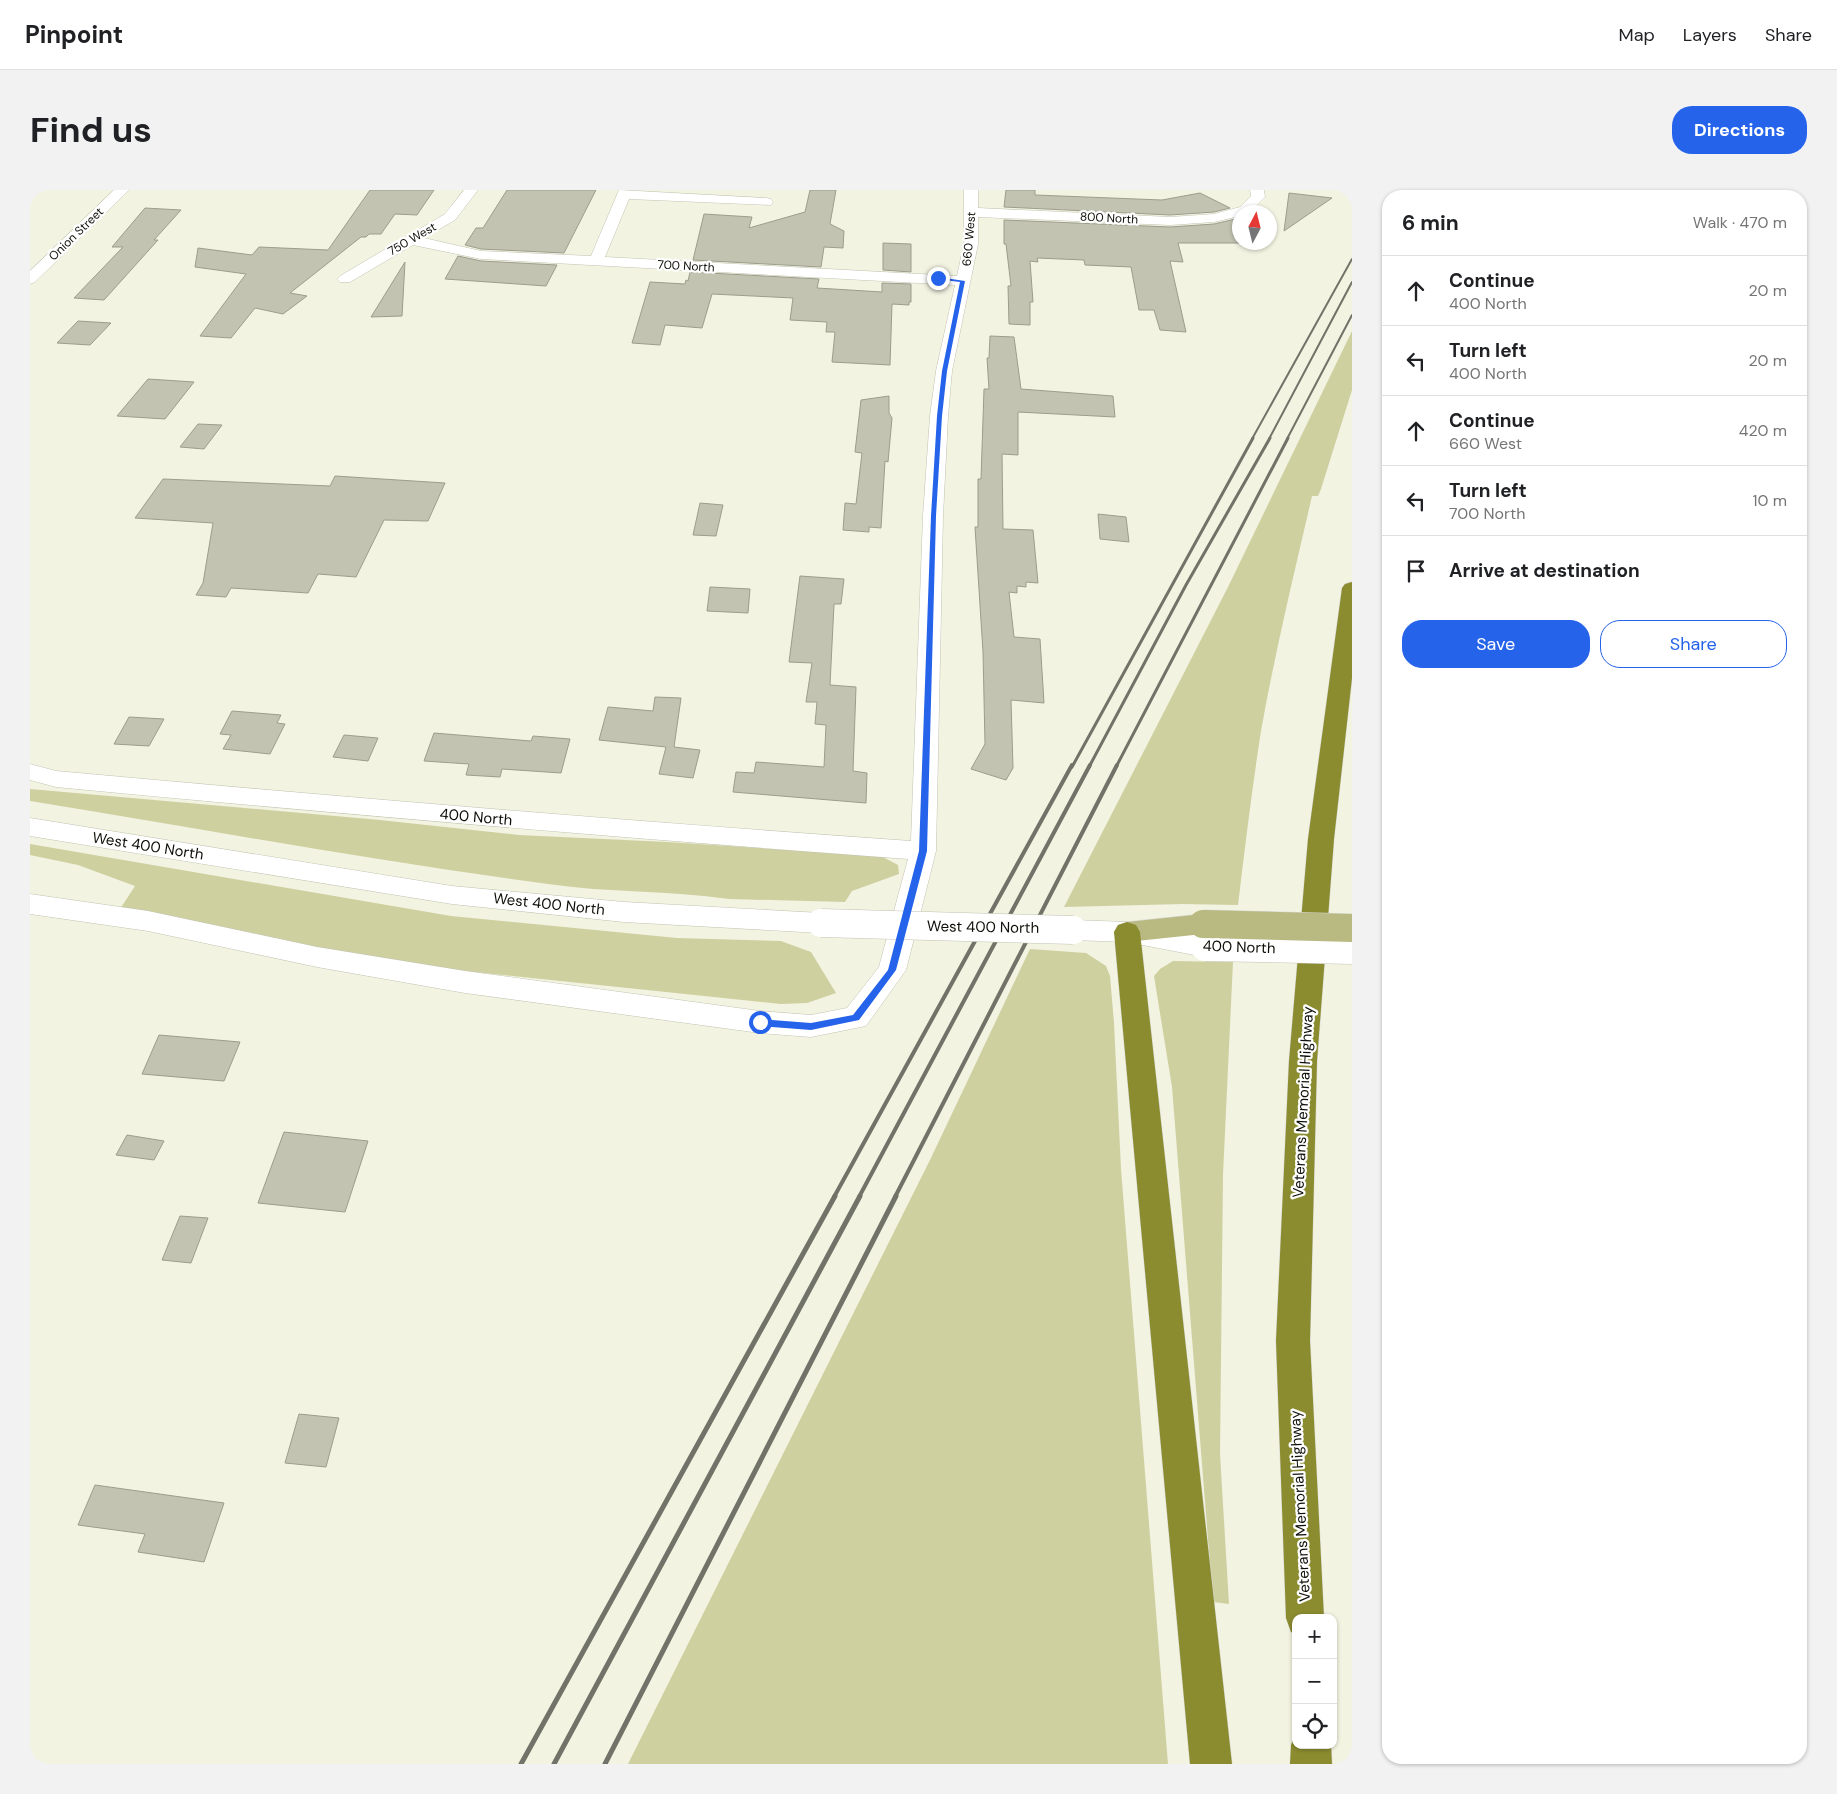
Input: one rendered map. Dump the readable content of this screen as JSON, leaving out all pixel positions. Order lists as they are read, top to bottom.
{
  "streets": {
    "highway": ["Veterans Memorial Highway"],
    "main road": ["400 North"],
    "street": [
      "800 North",
      "Onion Street",
      "750 West",
      "660 West",
      "700 North",
      "West 400 North"
    ]
  },
  "crossings": [
    ["800 North", "660 West"],
    ["750 West", "700 North"],
    ["660 West", "700 North"],
    ["660 West", "400 North"],
    ["400 North", "West 400 North"]
  ],
  "north": "top",
  "page": {
    "header": "Pinpoint",
    "nav": ["Map", "Layers", "Share"],
    "buttons": [
      "Directions",
      ["Save", "Share"]
    ],
    "title": "Find us",
    "heading": ["6 min", "Walk · 470 m"],
    "list": [
      ["Continue", "400 North", "20 m"],
      ["Turn left", "400 North", "20 m"],
      ["Continue", "660 West", "420 m"],
      ["Turn left", "700 North", "10 m"],
      "Arrive at destination"
    ],
    "map_buttons": ["+", "−"]
  }
}
